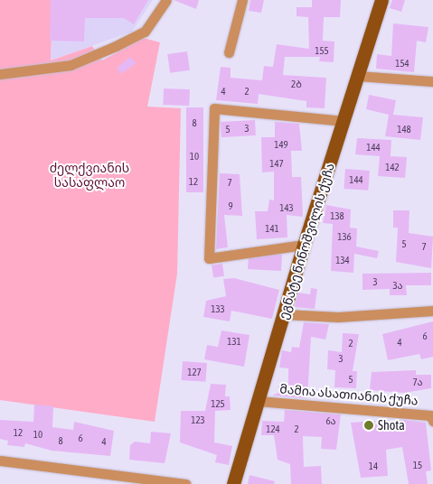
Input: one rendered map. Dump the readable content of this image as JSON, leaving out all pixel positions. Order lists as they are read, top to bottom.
{
  "streets": {
    "main road": ["ეგნატე ნინოშვილის ქუჩა"],
    "street": ["მამია ასათიანის ქუჩა"]
  },
  "crossings": [
    ["ეგნატე ნინოშვილის ქუჩა", "მამია ასათიანის ქუჩა"]
  ],
  "parks": ["ძელქვიანის სასაფლაო"],
  "places": ["Shota"],
  "house_numbers": [
    "155",
    "154",
    "2ბ",
    "4",
    "2",
    "8",
    "3",
    "5",
    "148",
    "149",
    "144",
    "10",
    "147",
    "142",
    "144",
    "12",
    "7",
    "9",
    "143",
    "138",
    "141",
    "136",
    "5",
    "7",
    "134",
    "3",
    "3ა",
    "133",
    "6",
    "131",
    "4",
    "2",
    "3",
    "127",
    "5",
    "7ა",
    "125",
    "123",
    "6ა",
    "124",
    "2",
    "12",
    "10",
    "6",
    "8",
    "4",
    "15",
    "14"
  ]
}
